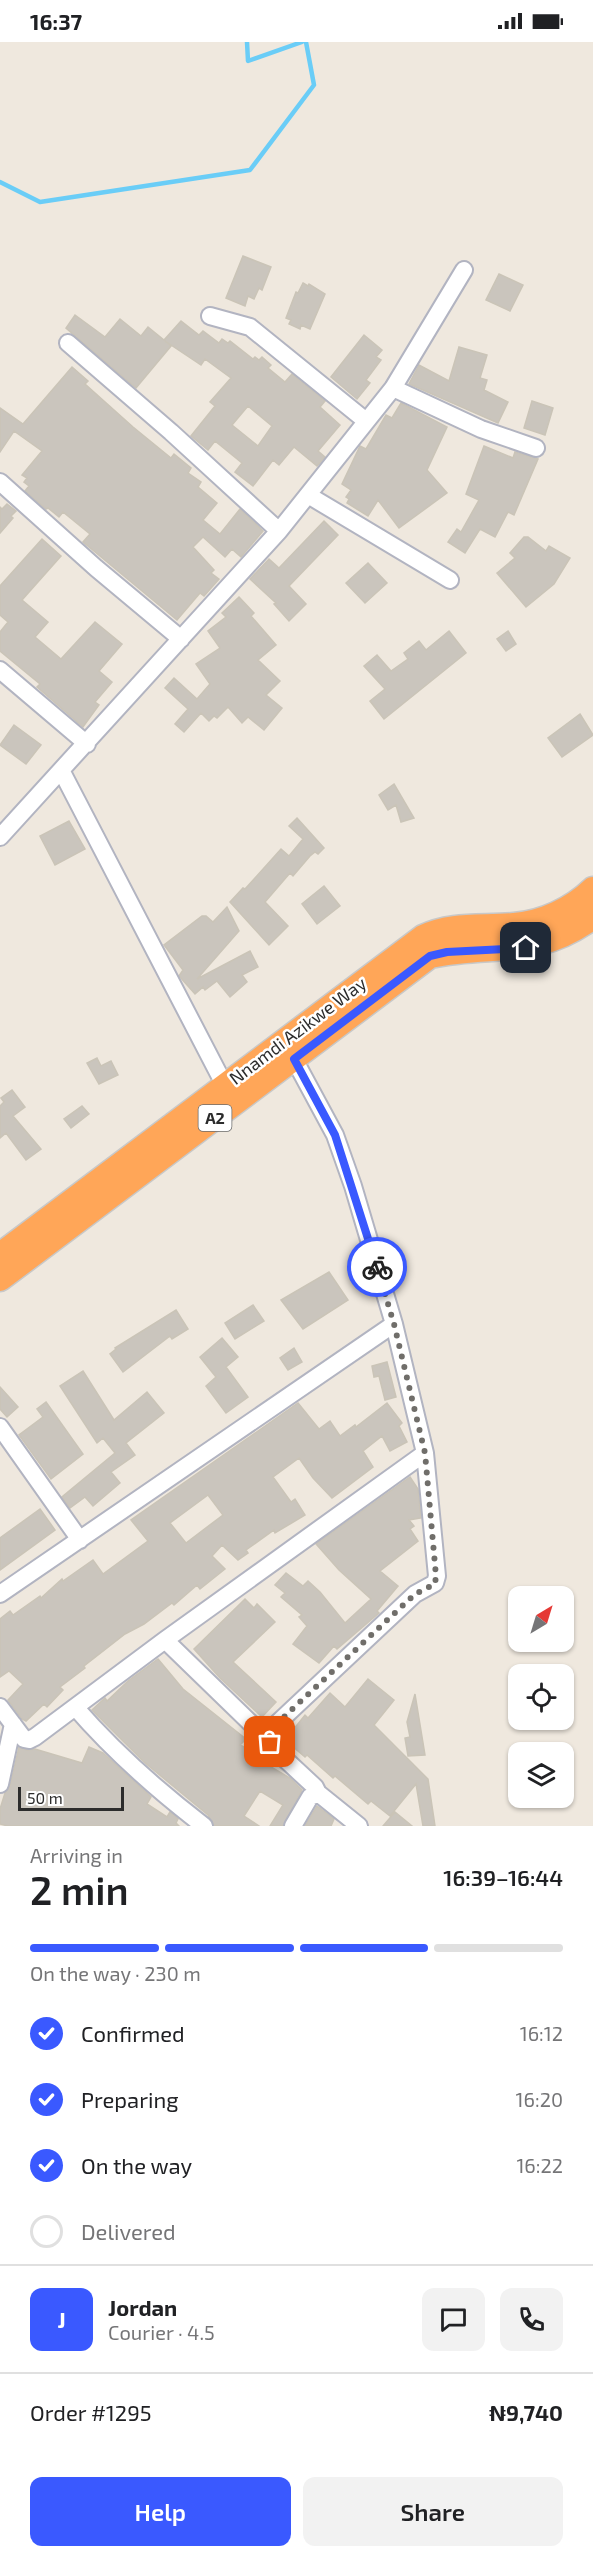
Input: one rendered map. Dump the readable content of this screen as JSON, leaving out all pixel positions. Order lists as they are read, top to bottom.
{
  "streets": {
    "highway": ["Nnamdi Azikwe Way", "A2"]
  },
  "scale_bar": "50 m",
  "north": "top right",
  "page": {
    "status": "16:37",
    "scale": "50 m",
    "heading": ["2 min", "Arriving in", "16:39–16:44"],
    "panel": [
      "Jordan",
      "Courier · 4.5",
      "Order #1295",
      "₦9,740"
    ],
    "bar": "On the way · 230 m",
    "list": [
      ["Confirmed", "16:12"],
      ["Preparing", "16:20"],
      ["On the way", "16:22"],
      "Delivered"
    ],
    "round": "J",
    "buttons": ["Help", "Share"]
  }
}
